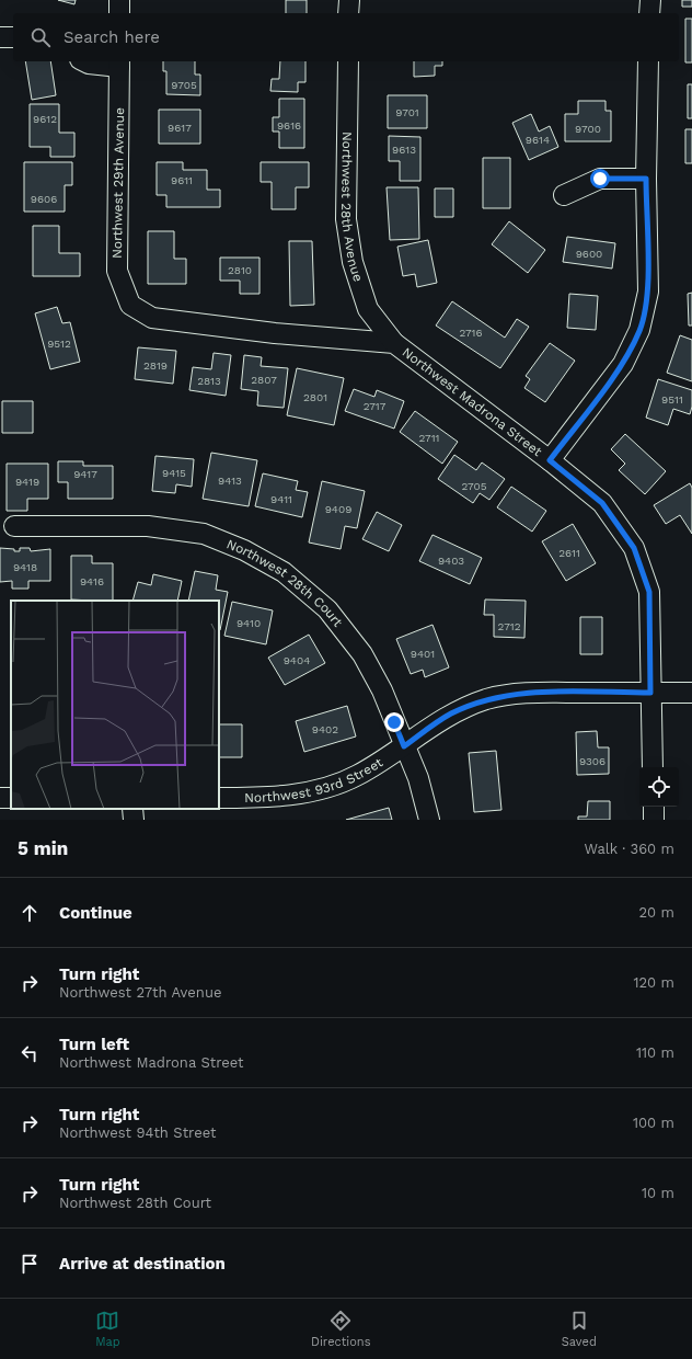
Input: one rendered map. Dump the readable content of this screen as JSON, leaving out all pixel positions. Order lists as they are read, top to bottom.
{
  "streets": {
    "street": [
      "Northwest 29th Avenue",
      "Northwest 28th Avenue",
      "Northwest Madrona Street",
      "Northwest 28th Court",
      "Northwest 93rd Street"
    ]
  },
  "crossings": [
    ["Northwest 29th Avenue", "Northwest Madrona Street"],
    ["Northwest 28th Avenue", "Northwest Madrona Street"],
    ["Northwest Madrona Street", "Northwest 93rd Street"],
    ["Northwest 28th Court", "Northwest 93rd Street"]
  ],
  "house_numbers": [
    "9705",
    "9701",
    "9612",
    "9616",
    "9617",
    "9700",
    "9614",
    "9613",
    "9611",
    "9606",
    "9600",
    "2810",
    "2716",
    "9512",
    "2819",
    "2807",
    "2813",
    "2801",
    "9511",
    "2717",
    "2711",
    "9415",
    "9417",
    "9413",
    "9419",
    "2705",
    "9411",
    "9409",
    "2611",
    "9403",
    "9418",
    "9416",
    "9410",
    "2712",
    "9401",
    "9404",
    "9402",
    "9306"
  ],
  "page": {
    "search": "Search here",
    "heading": ["5 min", "Walk · 360 m"],
    "list": [
      ["Continue", "20 m"],
      ["Turn right", "Northwest 27th Avenue", "120 m"],
      ["Turn left", "Northwest Madrona Street", "110 m"],
      ["Turn right", "Northwest 94th Street", "100 m"],
      ["Turn right", "Northwest 28th Court", "10 m"],
      "Arrive at destination"
    ],
    "nav": ["Map", "Directions", "Saved"]
  }
}
